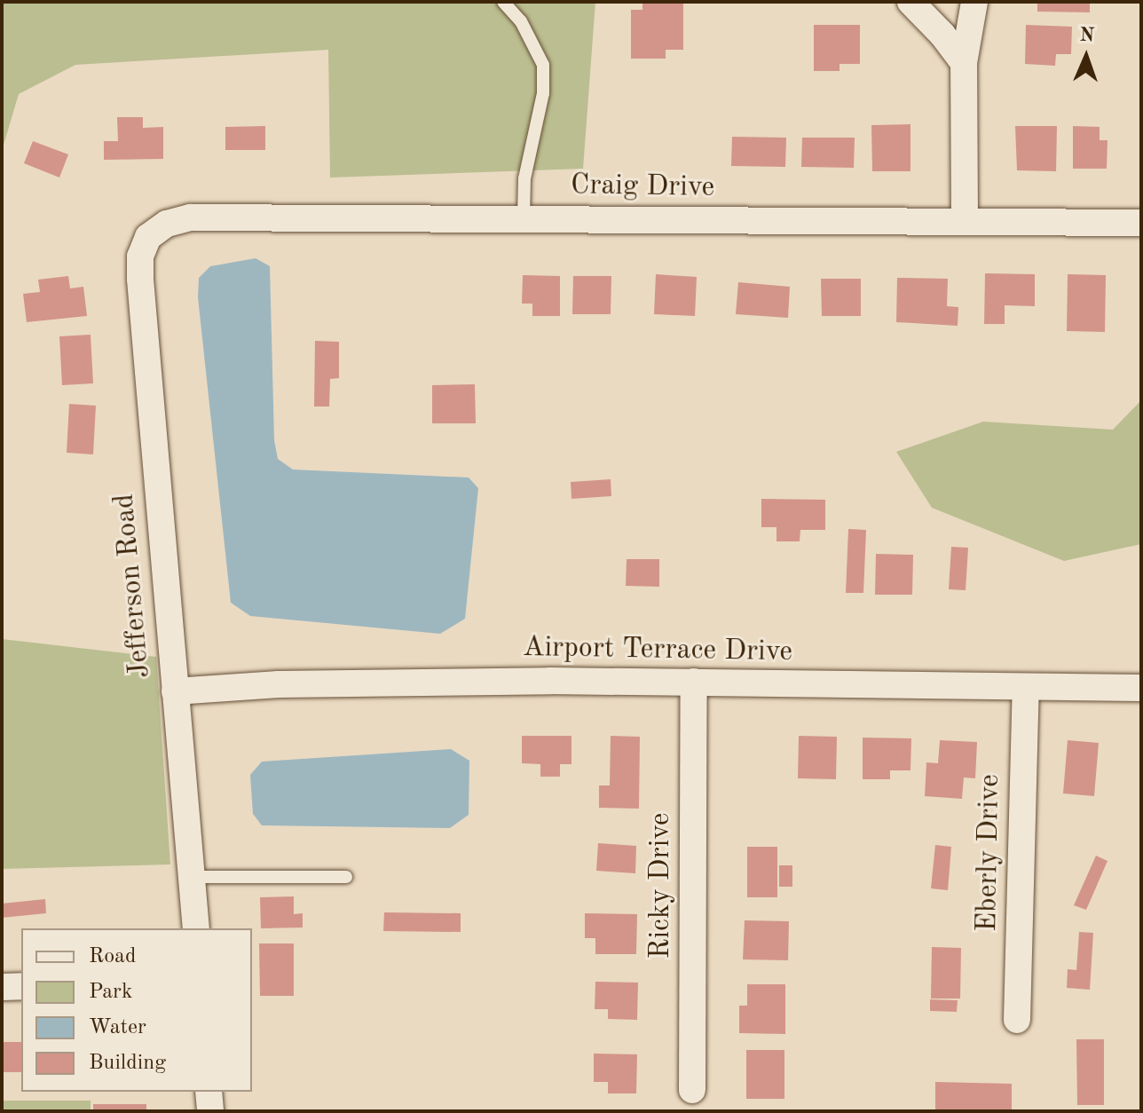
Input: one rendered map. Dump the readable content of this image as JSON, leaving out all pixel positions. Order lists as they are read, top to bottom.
{
  "streets": {
    "street": [
      "Craig Drive",
      "Jefferson Road",
      "Airport Terrace Drive",
      "Eberly Drive",
      "Ricky Drive"
    ]
  },
  "crossings": [
    ["Craig Drive", "Jefferson Road"],
    ["Jefferson Road", "Airport Terrace Drive"],
    ["Airport Terrace Drive", "Eberly Drive"],
    ["Airport Terrace Drive", "Ricky Drive"]
  ],
  "legend": [
    "Road",
    "Park",
    "Water",
    "Building"
  ],
  "north": "top"
}
